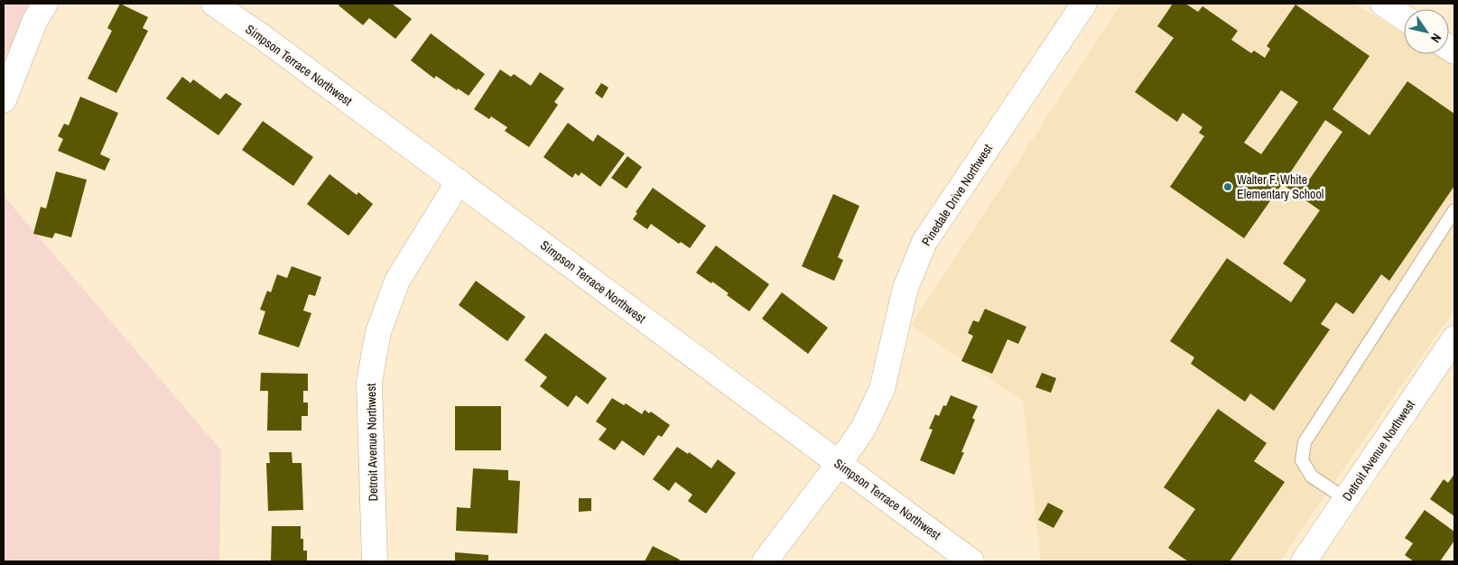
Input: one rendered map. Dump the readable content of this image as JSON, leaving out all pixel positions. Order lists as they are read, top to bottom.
{
  "streets": {
    "street": ["Simpson Terrace Northwest", "Pinedale Drive Northwest", "Detroit Avenue Northwest"]
  },
  "crossings": [
    ["Simpson Terrace Northwest", "Pinedale Drive Northwest"],
    ["Simpson Terrace Northwest", "Detroit Avenue Northwest"]
  ],
  "places": ["Walter F. White Elementary School"],
  "north": "bottom right"
}
